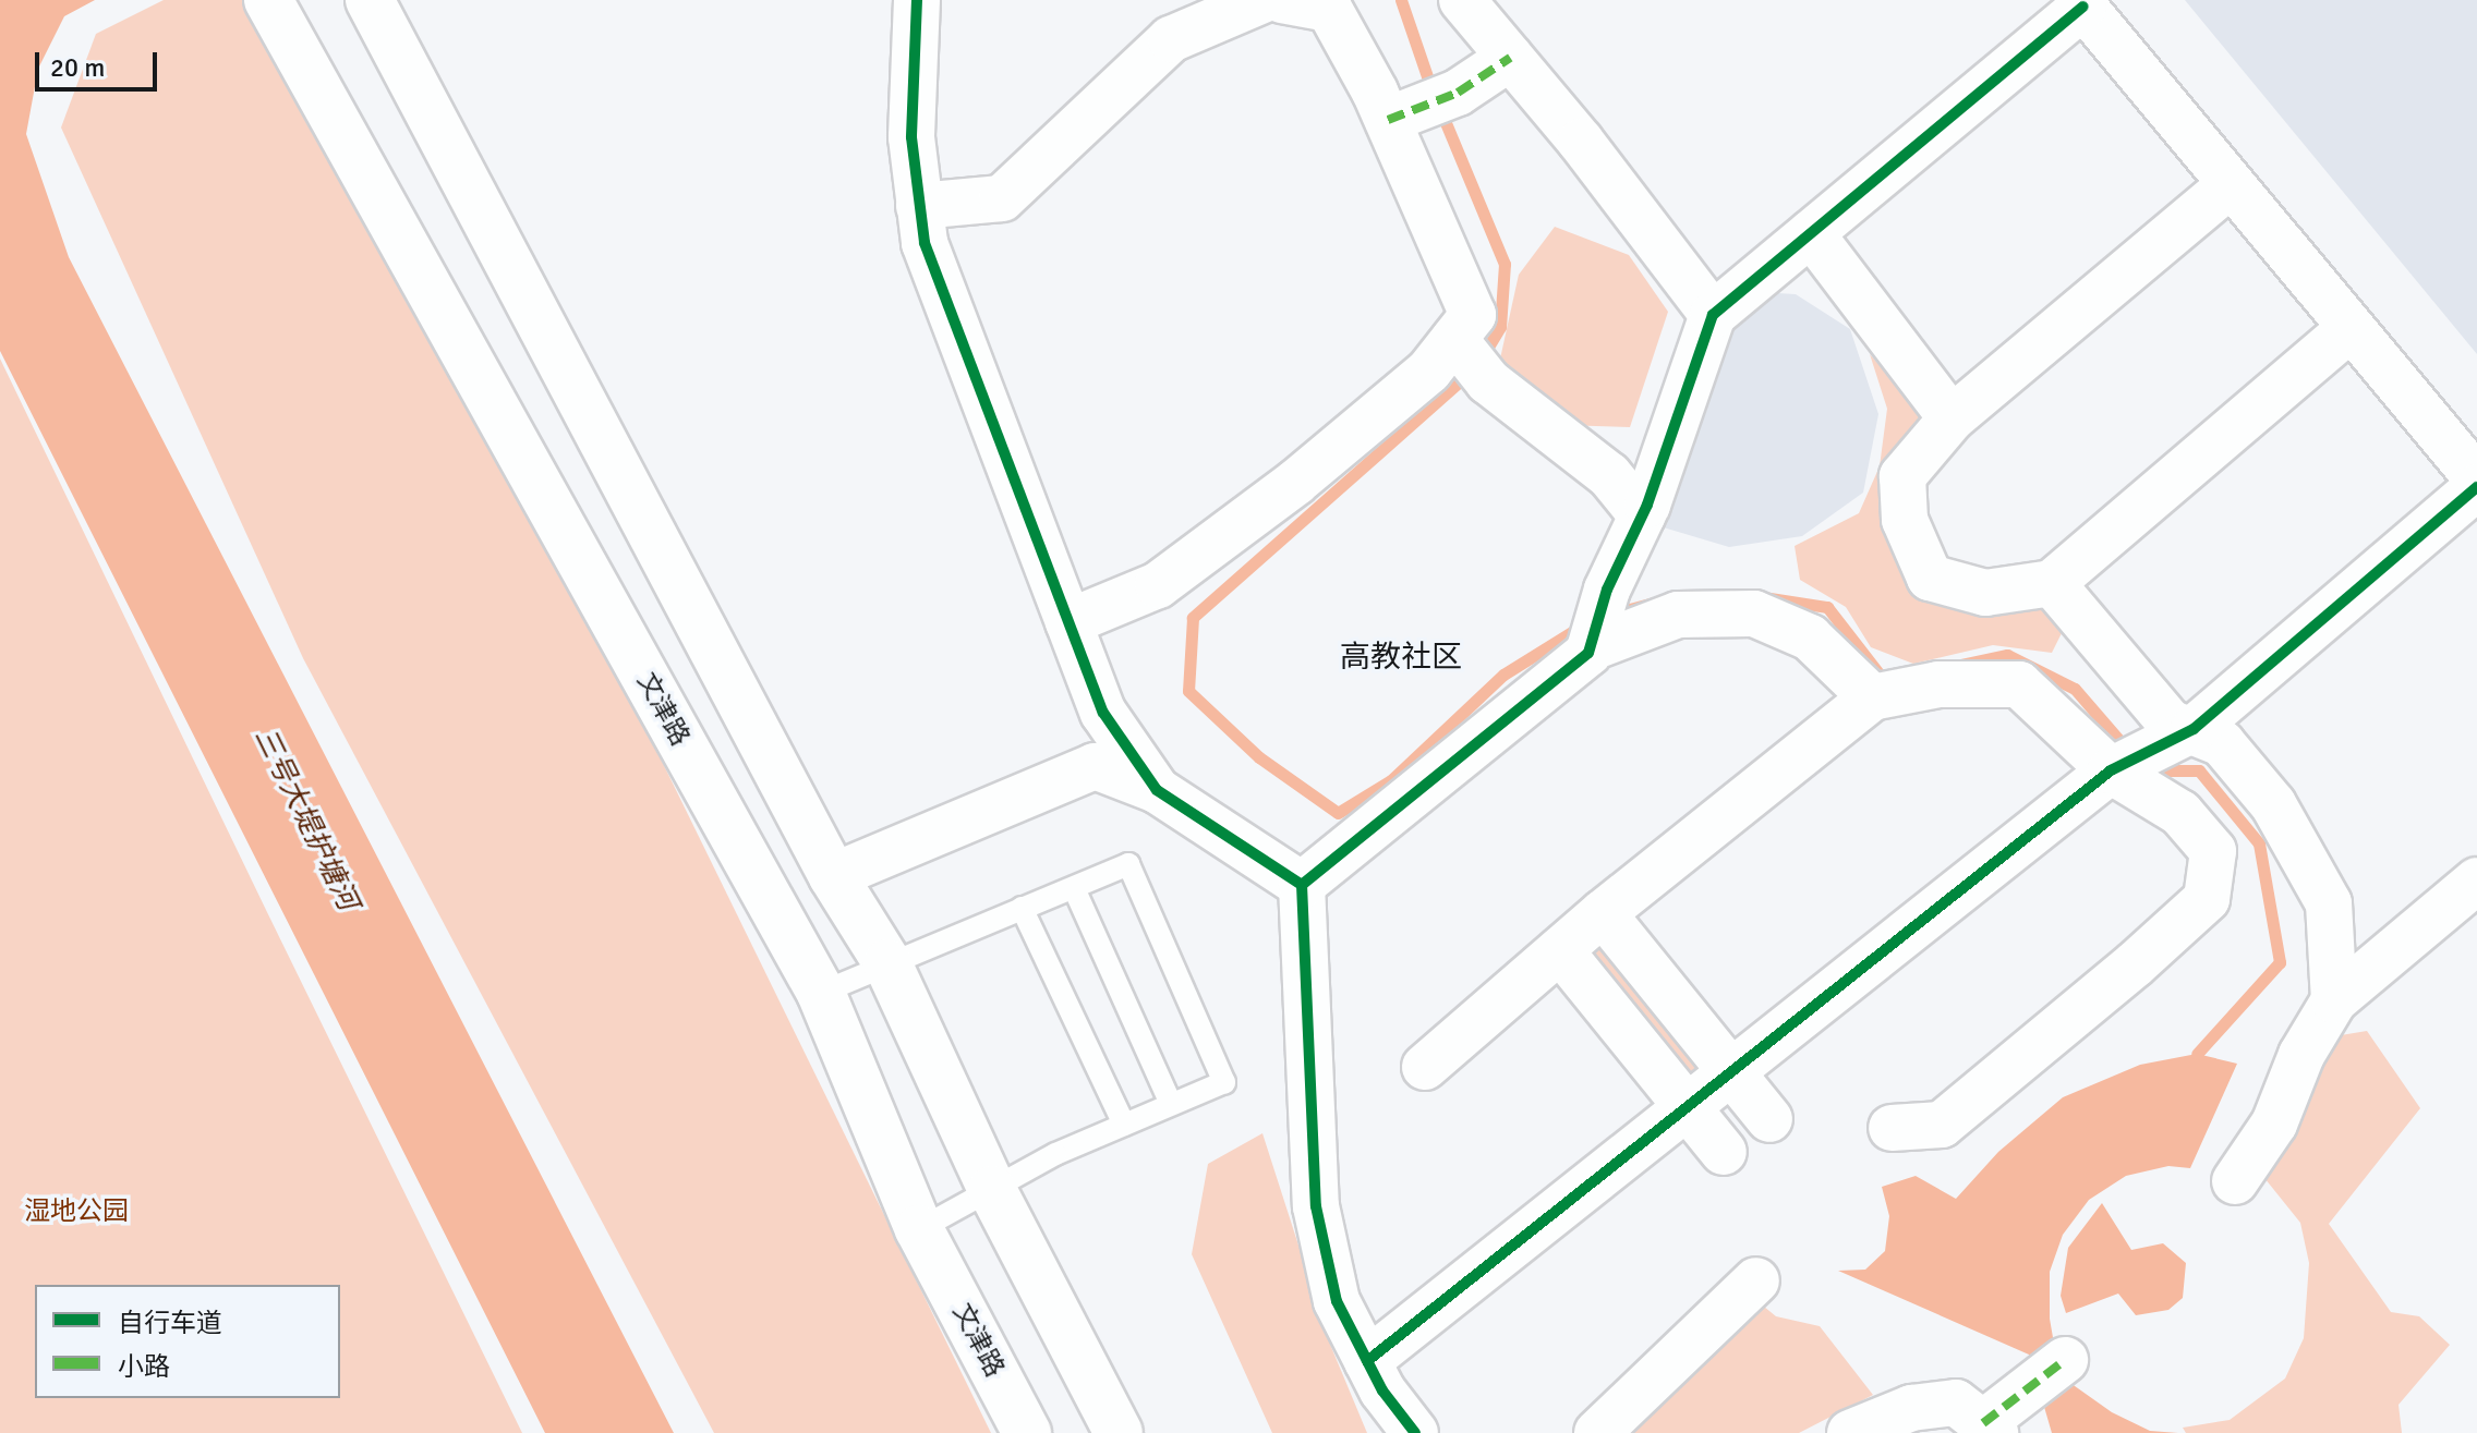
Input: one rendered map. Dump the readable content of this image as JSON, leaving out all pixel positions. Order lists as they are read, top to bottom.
{
  "streets": {
    "main road": ["文津路"]
  },
  "districts": ["高教社区"],
  "water": ["三号大堤护塘河"],
  "parks": ["湿地公园"],
  "legend": ["自行车道", "小路"],
  "scale_bar": "20 m"
}
